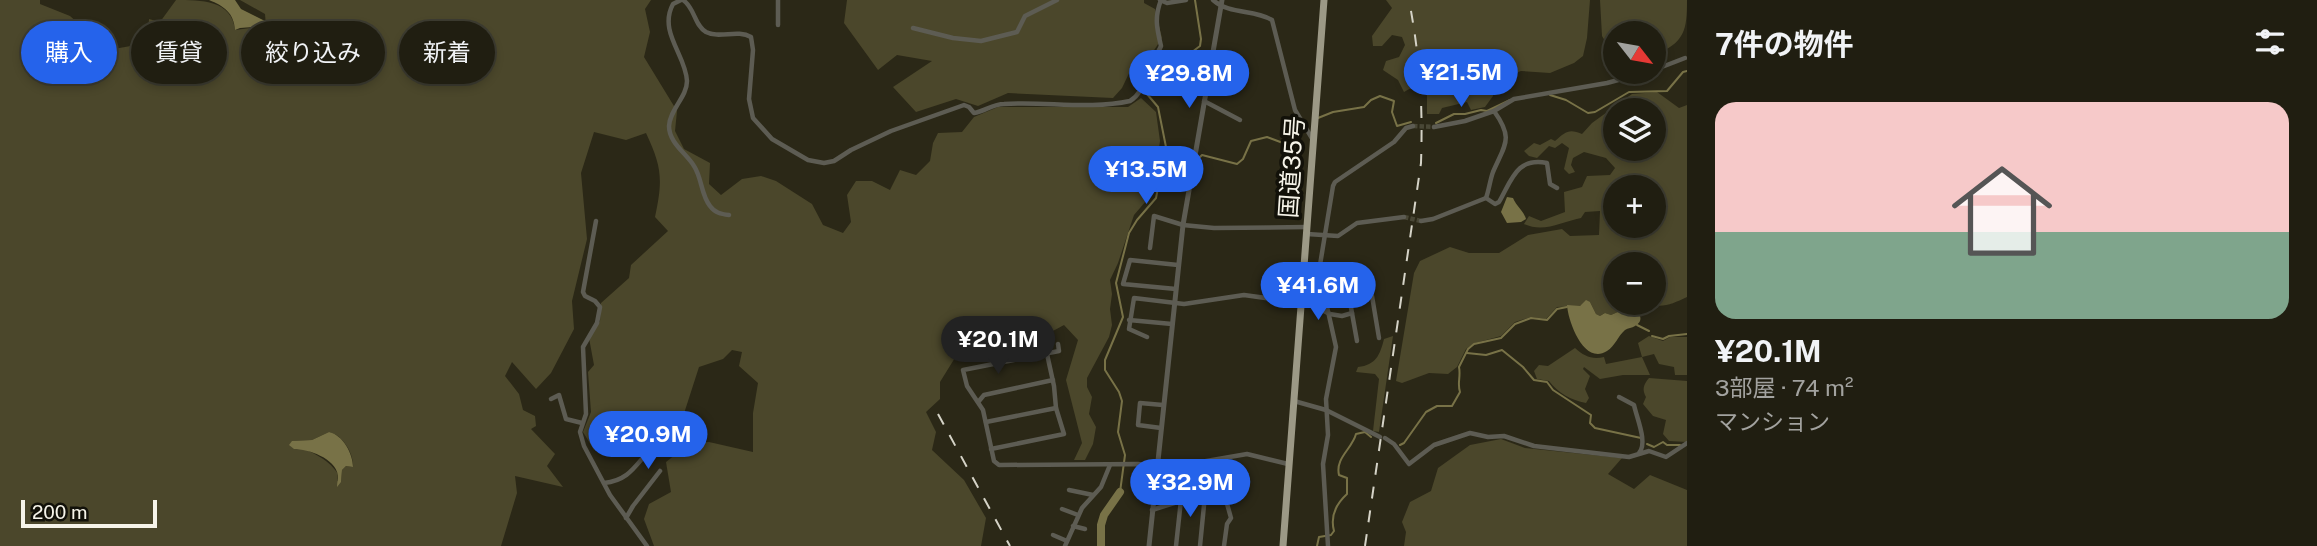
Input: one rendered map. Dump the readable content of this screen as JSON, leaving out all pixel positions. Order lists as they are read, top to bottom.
{
  "streets": {
    "highway": ["国道35号"]
  },
  "scale_bar": "200 m",
  "north": "bottom right",
  "page": {
    "heading": "7件の物件",
    "map_buttons": ["+", "−"],
    "chip": [
      "購入",
      "賃貸",
      "絞り込み",
      "新着"
    ],
    "price": [
      "¥21.5M",
      "¥29.8M",
      "¥13.5M",
      "¥41.6M",
      "¥20.1M",
      "¥20.9M",
      "¥32.9M"
    ],
    "list": [
      {
        "name": "¥20.1M",
        "note": "3部屋 · 74 m² · マンション"
      }
    ],
    "scale": "200 m"
  }
}
